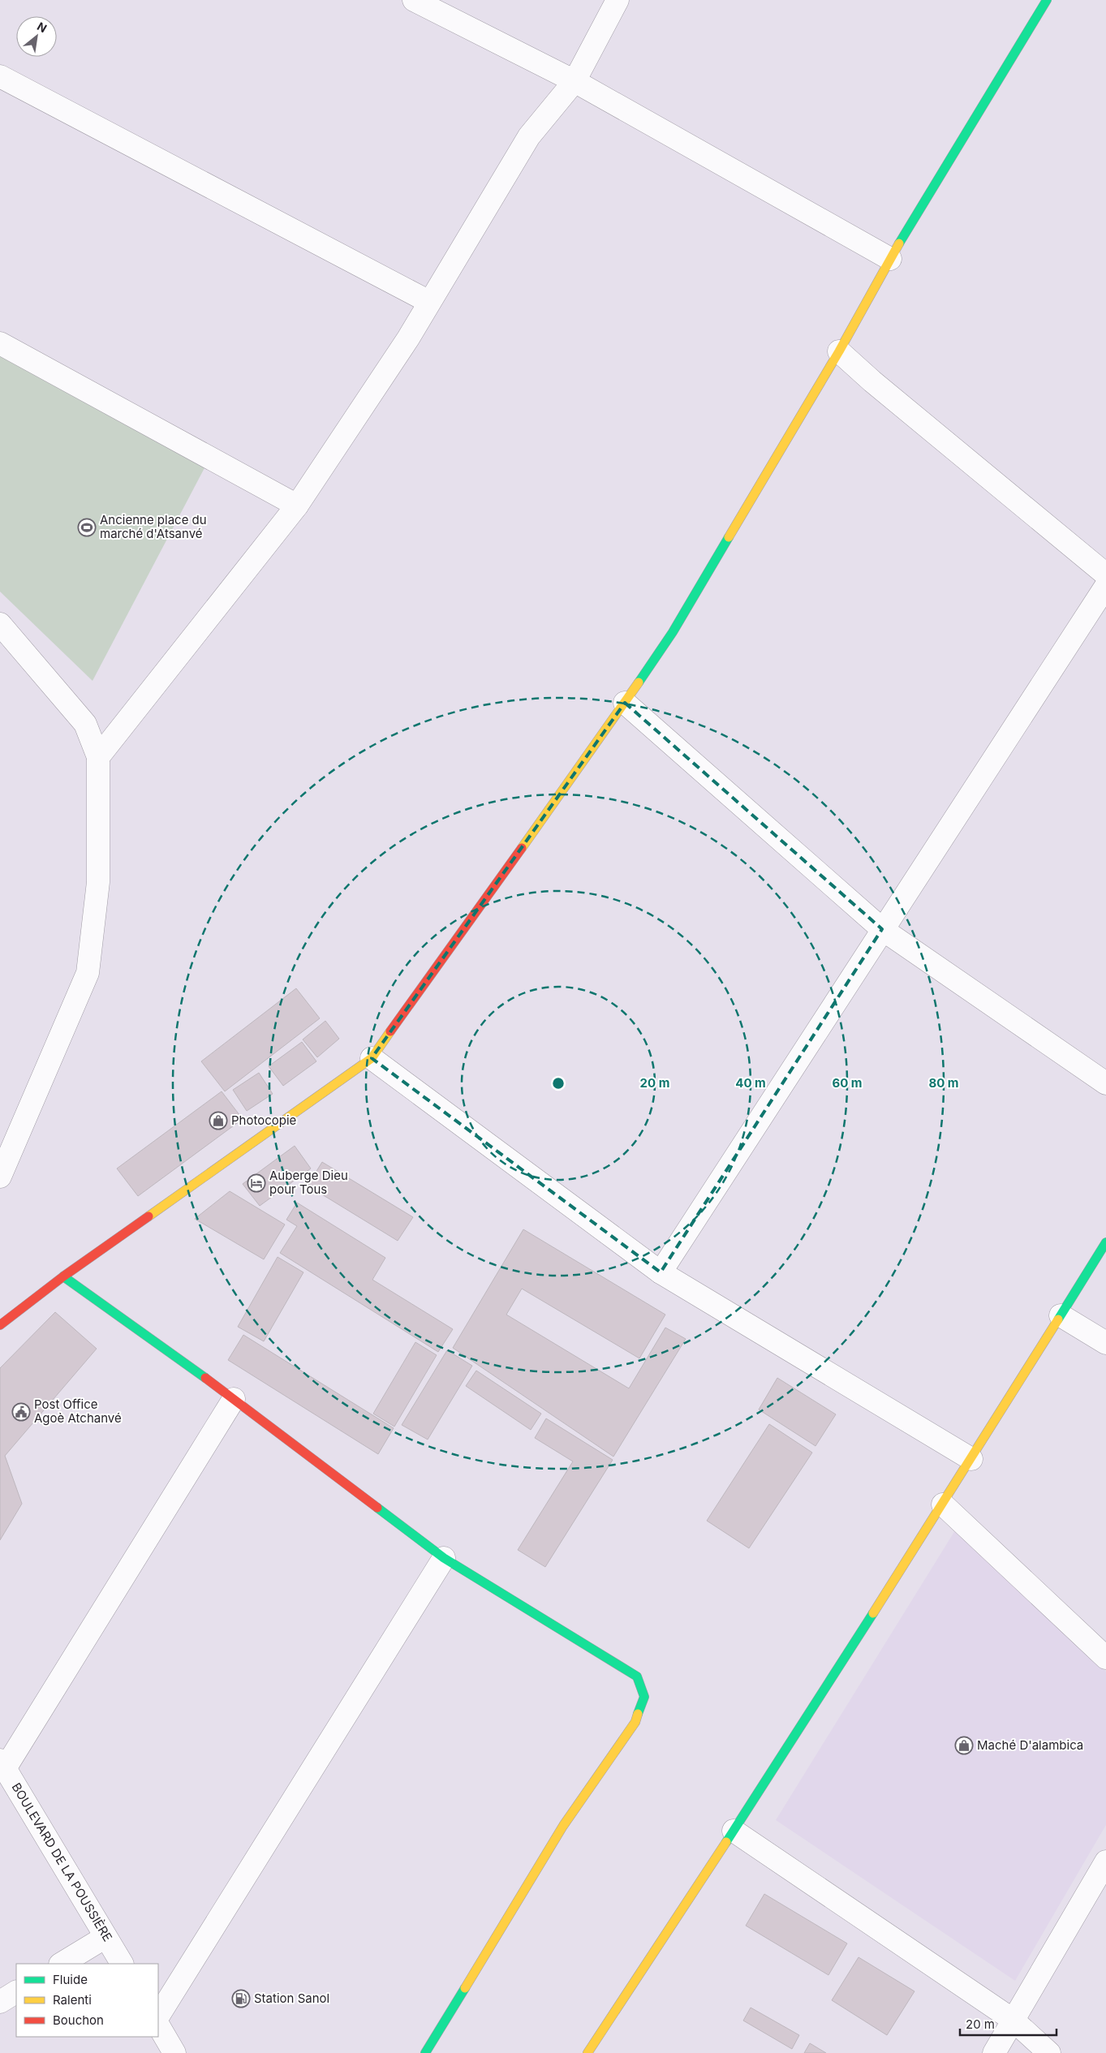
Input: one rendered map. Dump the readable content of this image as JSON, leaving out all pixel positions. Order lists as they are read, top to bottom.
{
  "streets": {
    "street": ["BOULEVARD DE LA POUSSIÈRE"]
  },
  "places": {
    "sports": ["Ancienne place du marché d'Atsanvé"],
    "shop": ["Photocopie", "Maché D'alambica"],
    "hotel": ["Auberge Dieu pour Tous"],
    "public building": ["Post Office Agoè Atchanvé"],
    "fuel station": ["Station Sanol"]
  },
  "legend": ["Fluide", "Ralenti", "Bouchon"],
  "scale_bar": "20 m",
  "north": "top right",
  "rings": [
    "20 m",
    "40 m",
    "60 m",
    "80 m"
  ]
}
